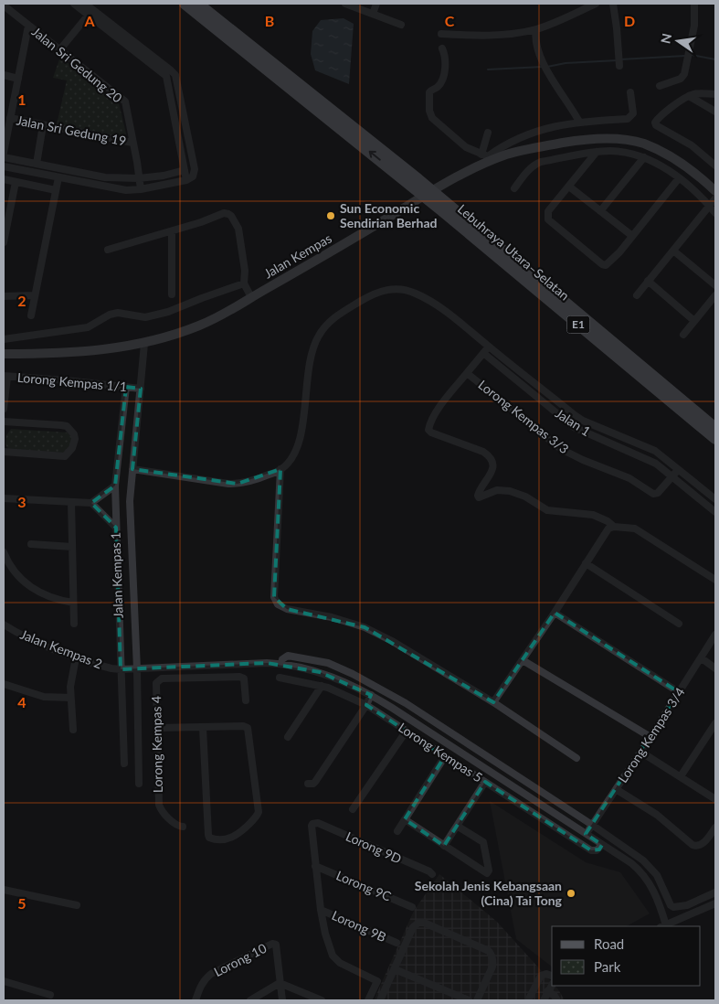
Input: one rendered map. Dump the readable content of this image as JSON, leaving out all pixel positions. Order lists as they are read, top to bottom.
{
  "streets": {
    "highway": ["Lebuhraya Utara–Selatan", "E1"],
    "main road": ["Jalan Kempas"],
    "street": [
      "Jalan Sri Gedung 20",
      "Jalan Sri Gedung 19",
      "Lorong Kempas 1/1",
      "Lorong Kempas 3/3",
      "Jalan 1",
      "Jalan Kempas 1",
      "Jalan Kempas 2",
      "Lorong Kempas 3/4",
      "Lorong Kempas 4",
      "Lorong Kempas 5",
      "Lorong 9D",
      "Lorong 9C",
      "Lorong 9B",
      "Lorong 10"
    ]
  },
  "crossings": [
    ["Jalan Sri Gedung 20", "Jalan Sri Gedung 19"],
    ["Lorong Kempas 1/1", "Jalan Kempas 1"],
    ["Lorong Kempas 3/3", "Jalan 1"],
    ["Jalan Kempas 1", "Jalan Kempas 2"],
    ["Lorong 9D", "Lorong 9C"]
  ],
  "places": ["Sun Economic Sendirian Berhad", "Sekolah Jenis Kebangsaan (Cina) Tai Tong"],
  "legend": ["Road", "Park"],
  "north": "left",
  "grid": {
    "columns": [
      "A",
      "B",
      "C",
      "D"
    ],
    "rows": [
      "1",
      "2",
      "3",
      "4",
      "5"
    ]
  }
}
